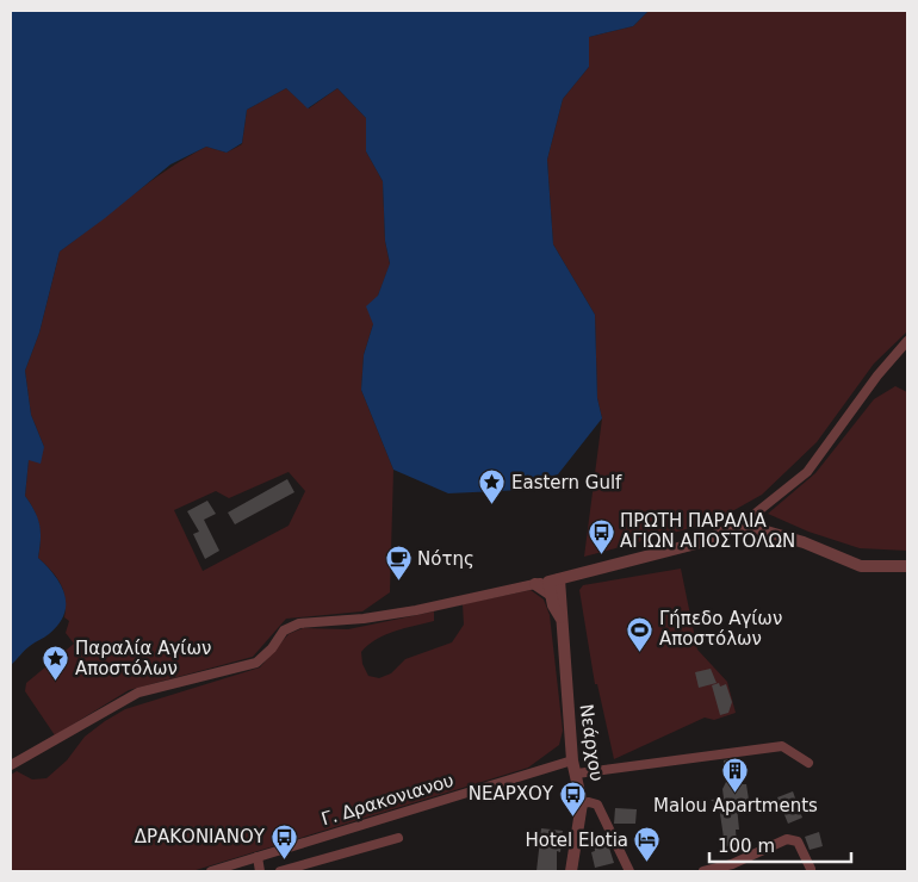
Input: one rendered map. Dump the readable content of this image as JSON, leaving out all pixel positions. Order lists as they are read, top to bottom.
{
  "streets": {
    "street": ["Νεάρχου", "Γ. Δρακονιανου"]
  },
  "crossings": [
    ["Νεάρχου", "Γ. Δρακονιανου"]
  ],
  "places": {
    "place": ["Eastern Gulf", "Παραλία Αγίων Αποστόλων"],
    "bus stop": ["ΠΡΩΤΗ ΠΑΡΑΛΙΑ ΑΓΙΩΝ ΑΠΟΣΤΟΛΩΝ", "ΝΕΑΡΧΟΥ", "ΔΡΑΚΟΝΙΑΝΟΥ"],
    "cafe": ["Νότης"],
    "sports": ["Γήπεδο Αγίων Αποστόλων"],
    "building": ["Malou Apartments"],
    "hotel": ["Hotel Elotia"]
  },
  "scale_bar": "100 m"
}
